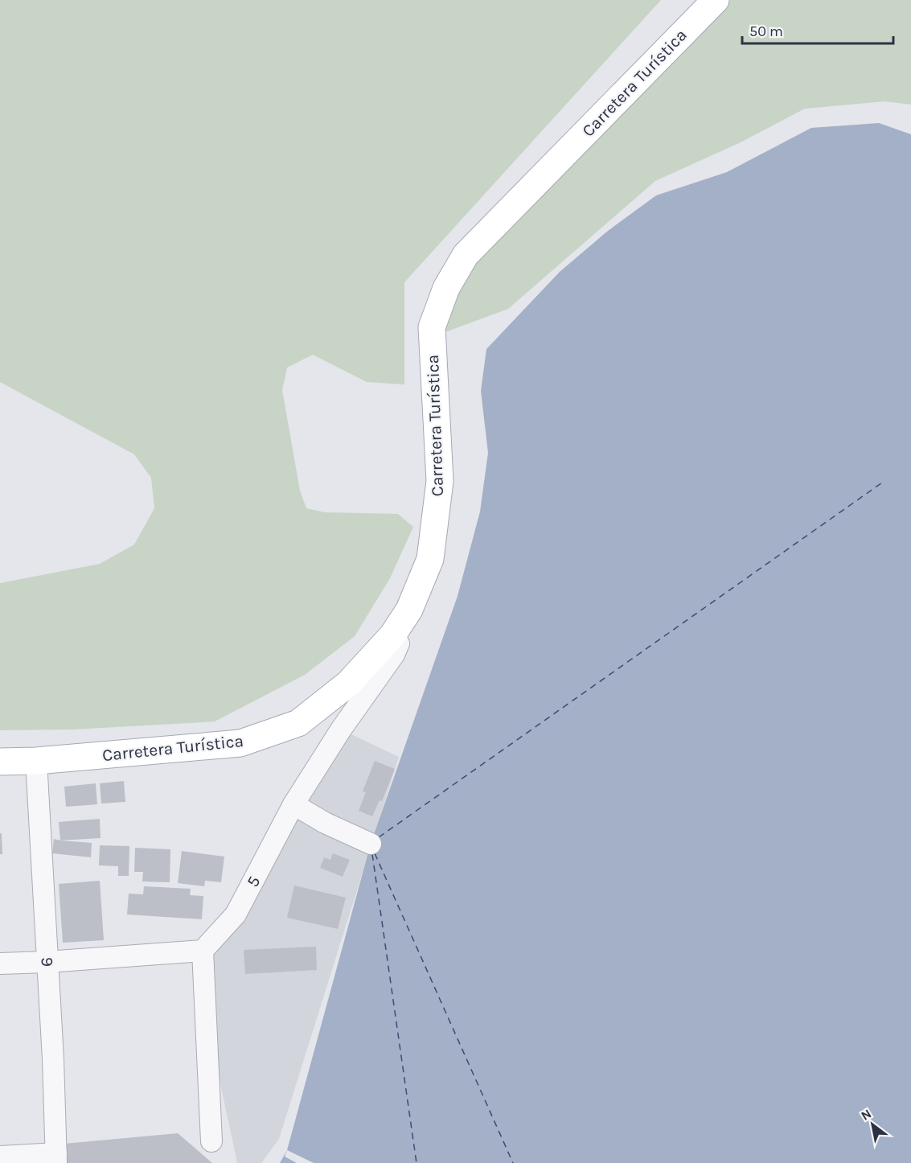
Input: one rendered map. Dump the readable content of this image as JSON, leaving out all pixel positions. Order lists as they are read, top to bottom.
{
  "streets": {
    "main road": ["Carretera Turística"],
    "street": ["5", "6"]
  },
  "crossings": [
    ["Carretera Turística", "5"],
    ["Carretera Turística", "6"]
  ],
  "scale_bar": "50 m",
  "north": "top left"
}
